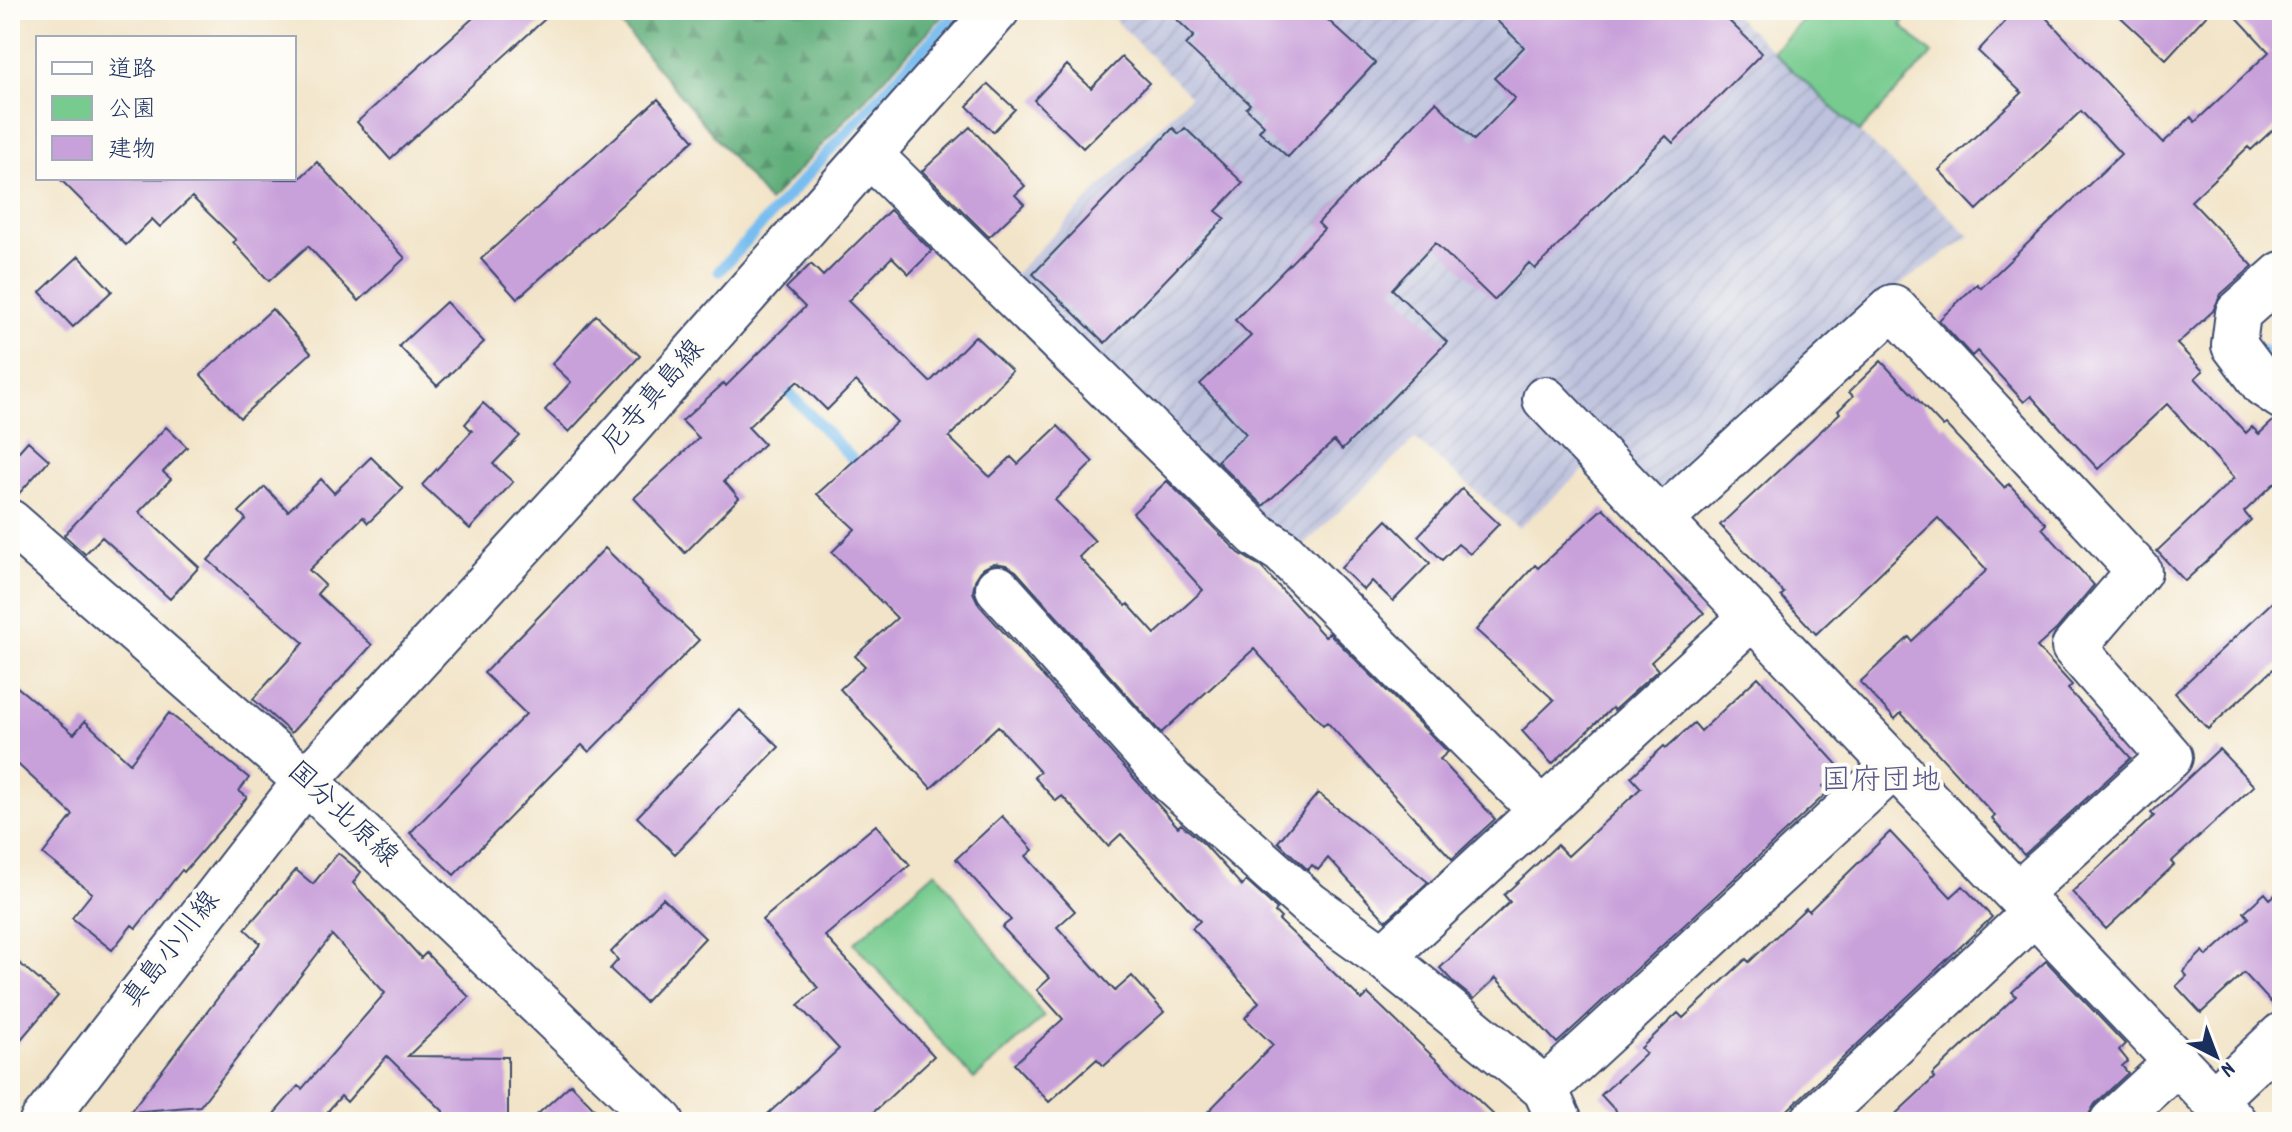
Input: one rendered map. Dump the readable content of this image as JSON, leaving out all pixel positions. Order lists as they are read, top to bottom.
{
  "streets": {
    "street": ["尼寺真島線", "国分北原線", "真島小川線"]
  },
  "crossings": [
    ["尼寺真島線", "国分北原線"],
    ["尼寺真島線", "真島小川線"],
    ["国分北原線", "真島小川線"]
  ],
  "districts": ["国府団地"],
  "legend": ["道路", "公園", "建物"],
  "north": "bottom right"
}
